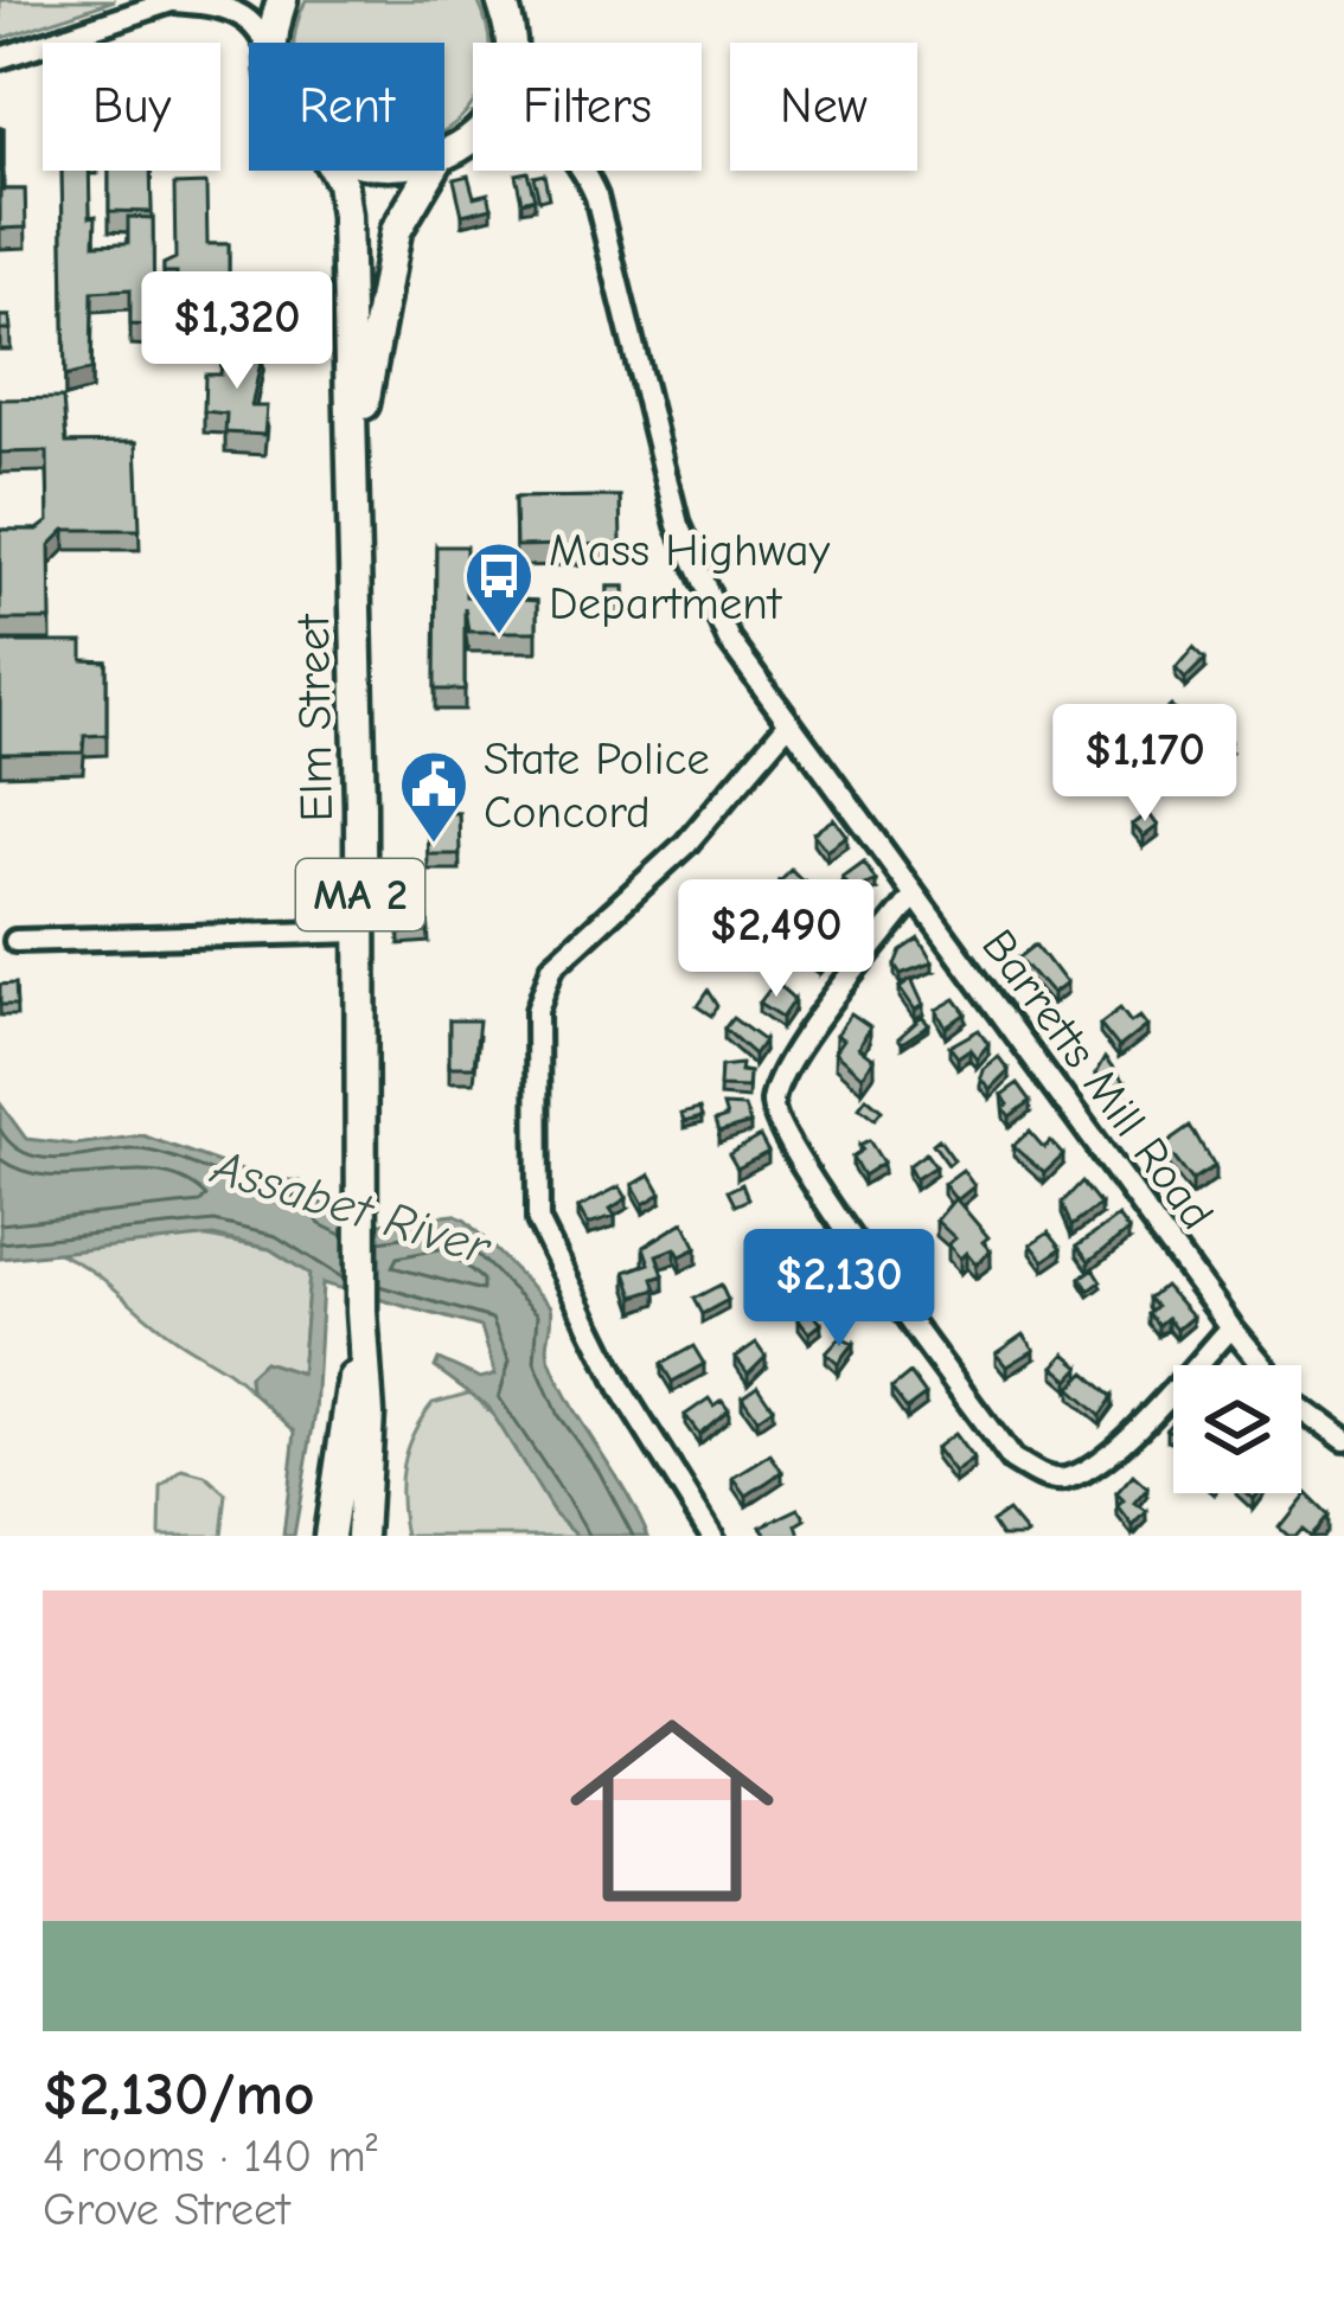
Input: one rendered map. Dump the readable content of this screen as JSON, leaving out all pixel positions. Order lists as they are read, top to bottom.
{
  "streets": {
    "highway": ["Elm Street", "MA 2"],
    "street": ["Barretts Mill Road"]
  },
  "crossings": [
    ["Elm Street", "MA 2"]
  ],
  "water": ["Assabet River"],
  "places": {
    "bus stop": ["Mass Highway Department"],
    "public building": ["State Police Concord"]
  },
  "page": {
    "chip": [
      "Buy",
      "Rent",
      "Filters",
      "New"
    ],
    "price": [
      "$1,320",
      "$1,170",
      "$2,490",
      "$2,130"
    ],
    "list": [
      {
        "name": "$2,130/mo",
        "note": "4 rooms · 140 m² · Grove Street"
      }
    ]
  }
}
